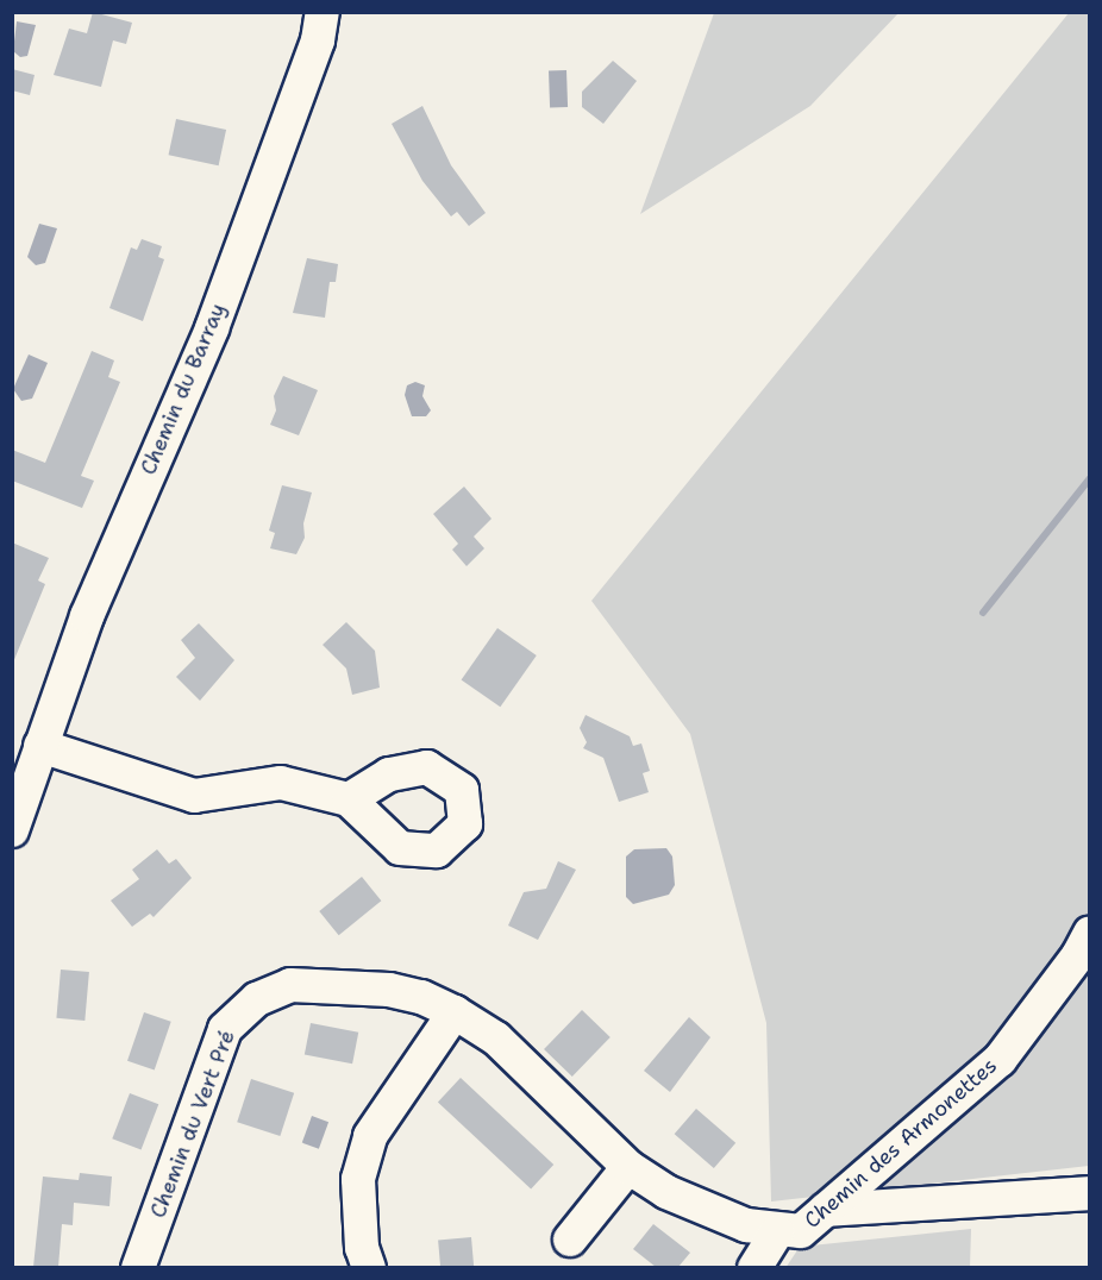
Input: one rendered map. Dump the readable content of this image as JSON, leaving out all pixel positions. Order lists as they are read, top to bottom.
{
  "streets": {
    "street": ["Chemin du Barray", "Chemin du Vert Pré", "Chemin des Armonettes"]
  },
  "crossings": [
    ["Chemin du Vert Pré", "Chemin des Armonettes"]
  ]
}
